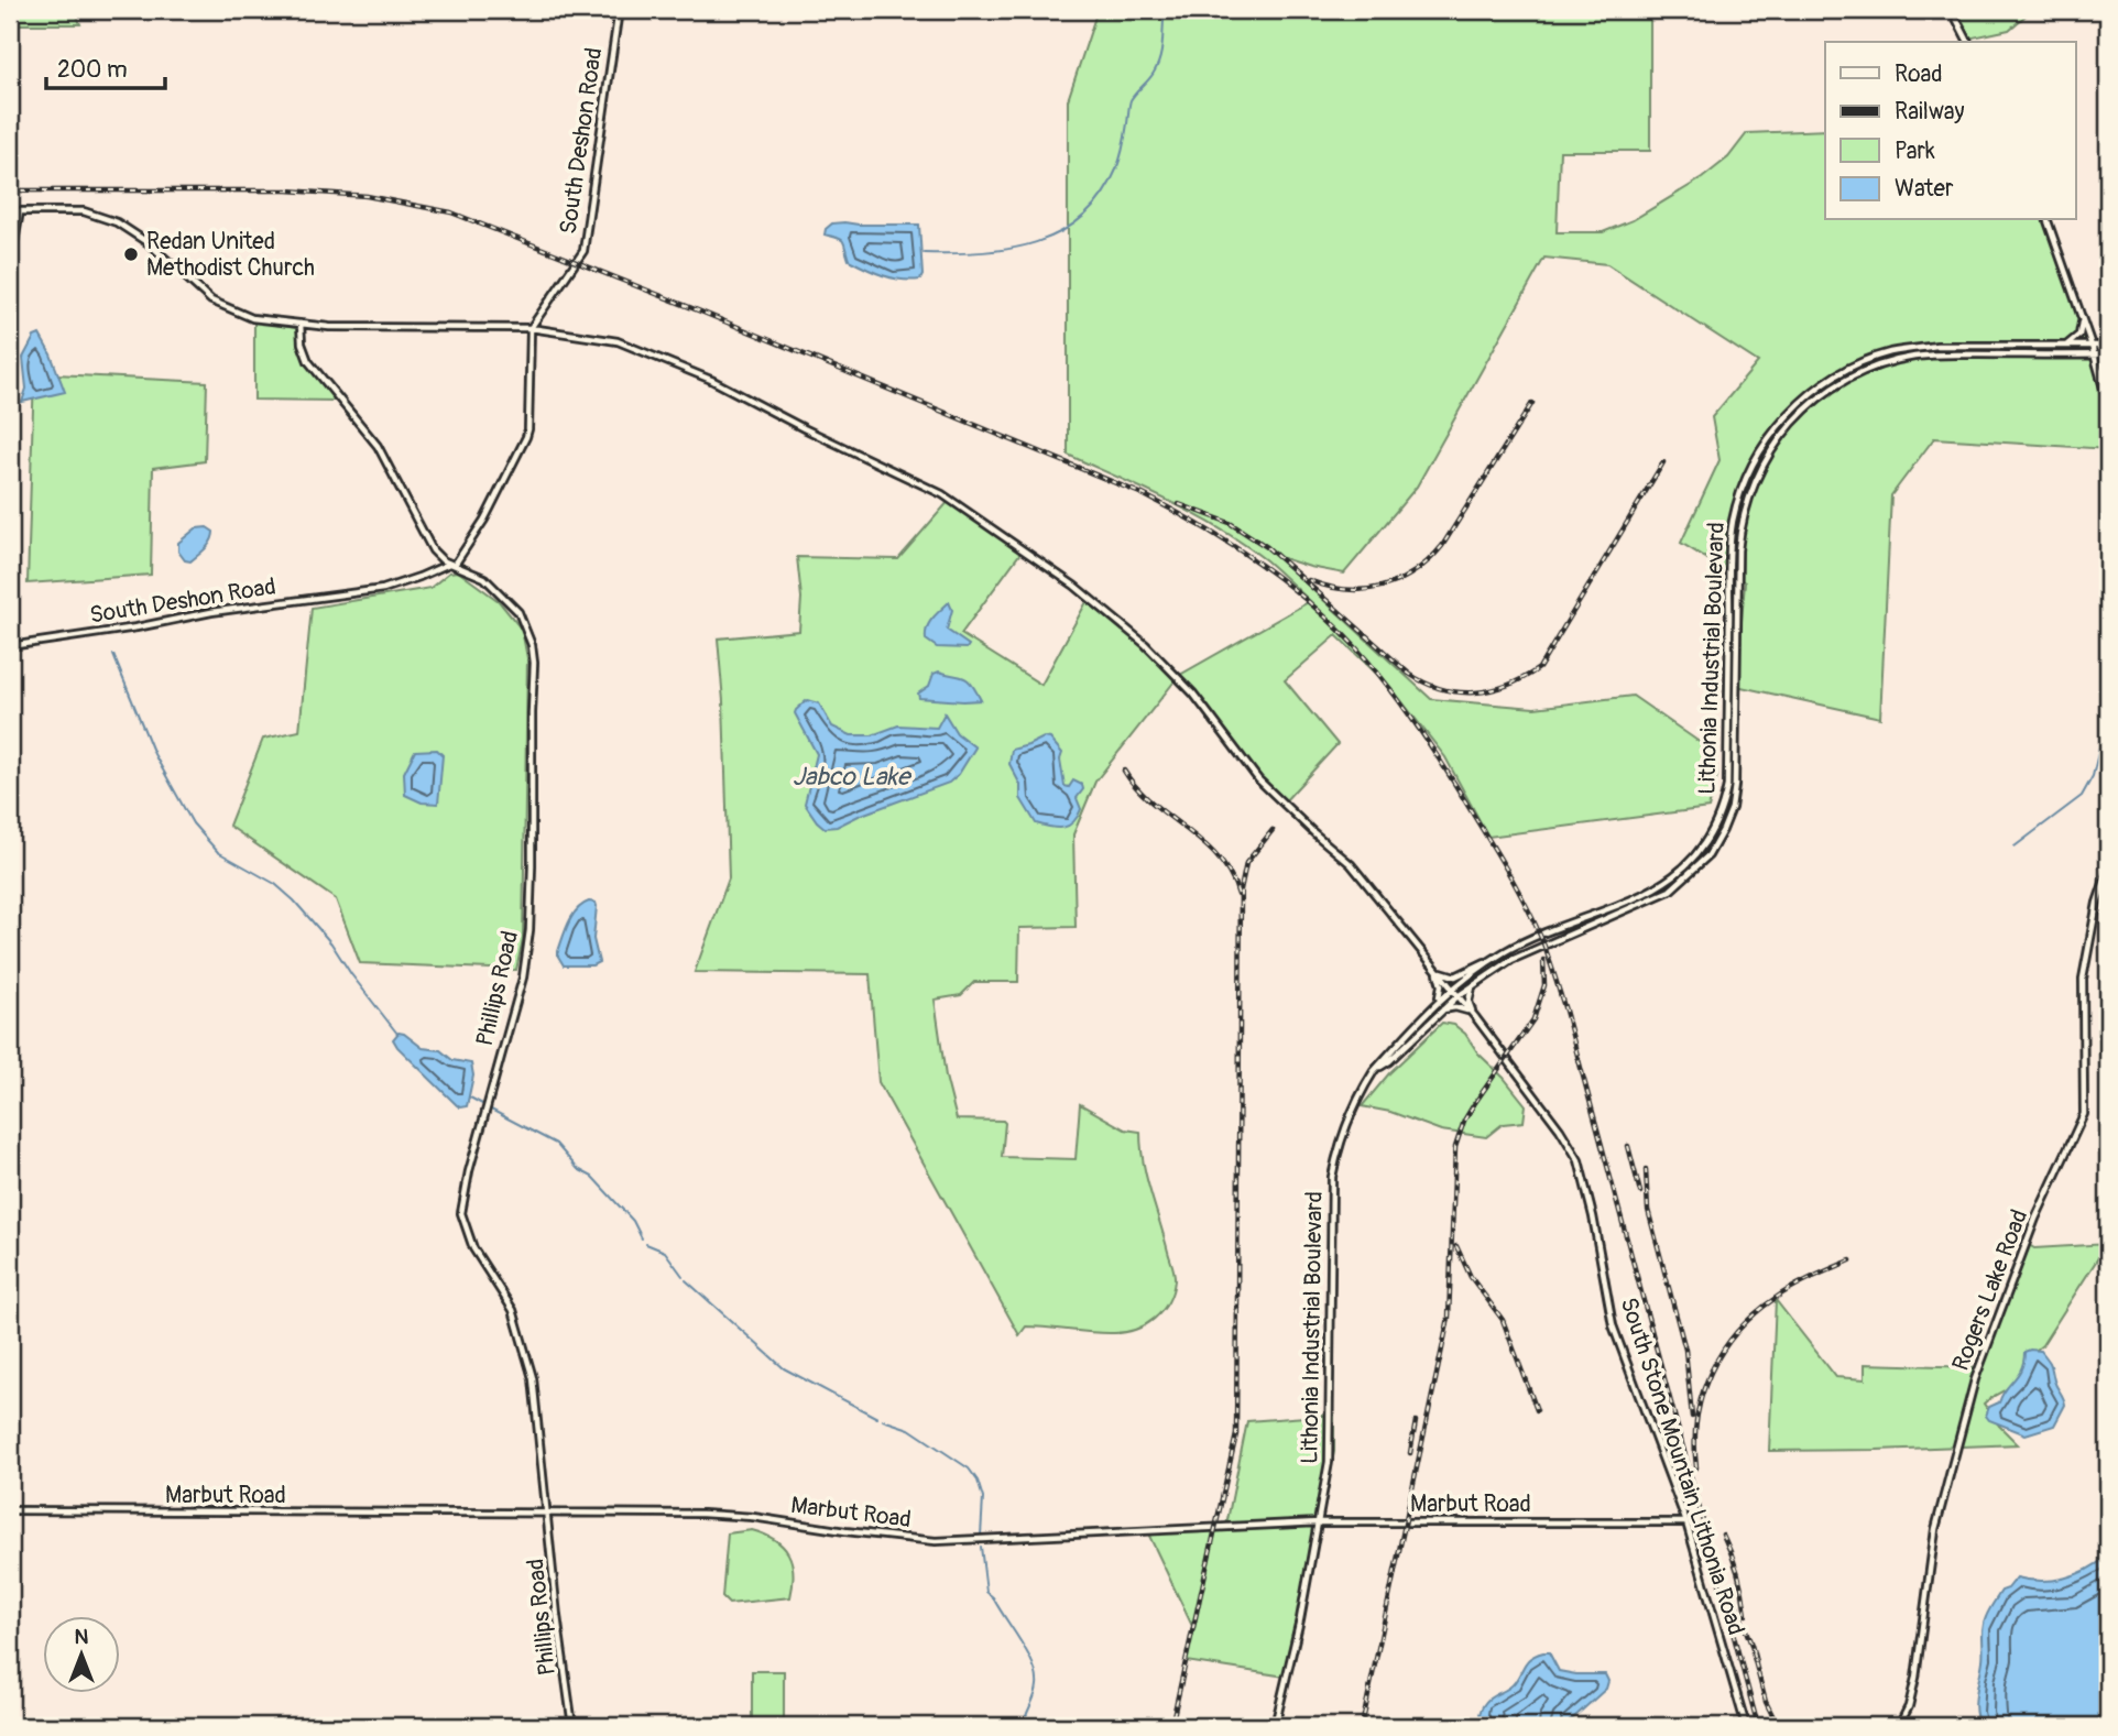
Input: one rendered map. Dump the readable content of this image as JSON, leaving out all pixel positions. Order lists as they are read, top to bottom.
{
  "streets": {
    "main road": [
      "South Deshon Road",
      "Lithonia Industrial Boulevard",
      "Phillips Road",
      "Rogers Lake Road",
      "South Stone Mountain Lithonia Road",
      "Marbut Road"
    ]
  },
  "crossings": [
    ["South Deshon Road", "Phillips Road"],
    ["South Deshon Road", "South Stone Mountain Lithonia Road"],
    ["Lithonia Industrial Boulevard", "South Stone Mountain Lithonia Road"],
    ["Lithonia Industrial Boulevard", "Marbut Road"],
    ["Phillips Road", "South Stone Mountain Lithonia Road"],
    ["Phillips Road", "Marbut Road"],
    ["South Stone Mountain Lithonia Road", "Marbut Road"]
  ],
  "water": ["Jabco Lake"],
  "places": ["Redan United Methodist Church"],
  "legend": [
    "Road",
    "Railway",
    "Park",
    "Water"
  ],
  "scale_bar": "200 m",
  "north": "top"
}
